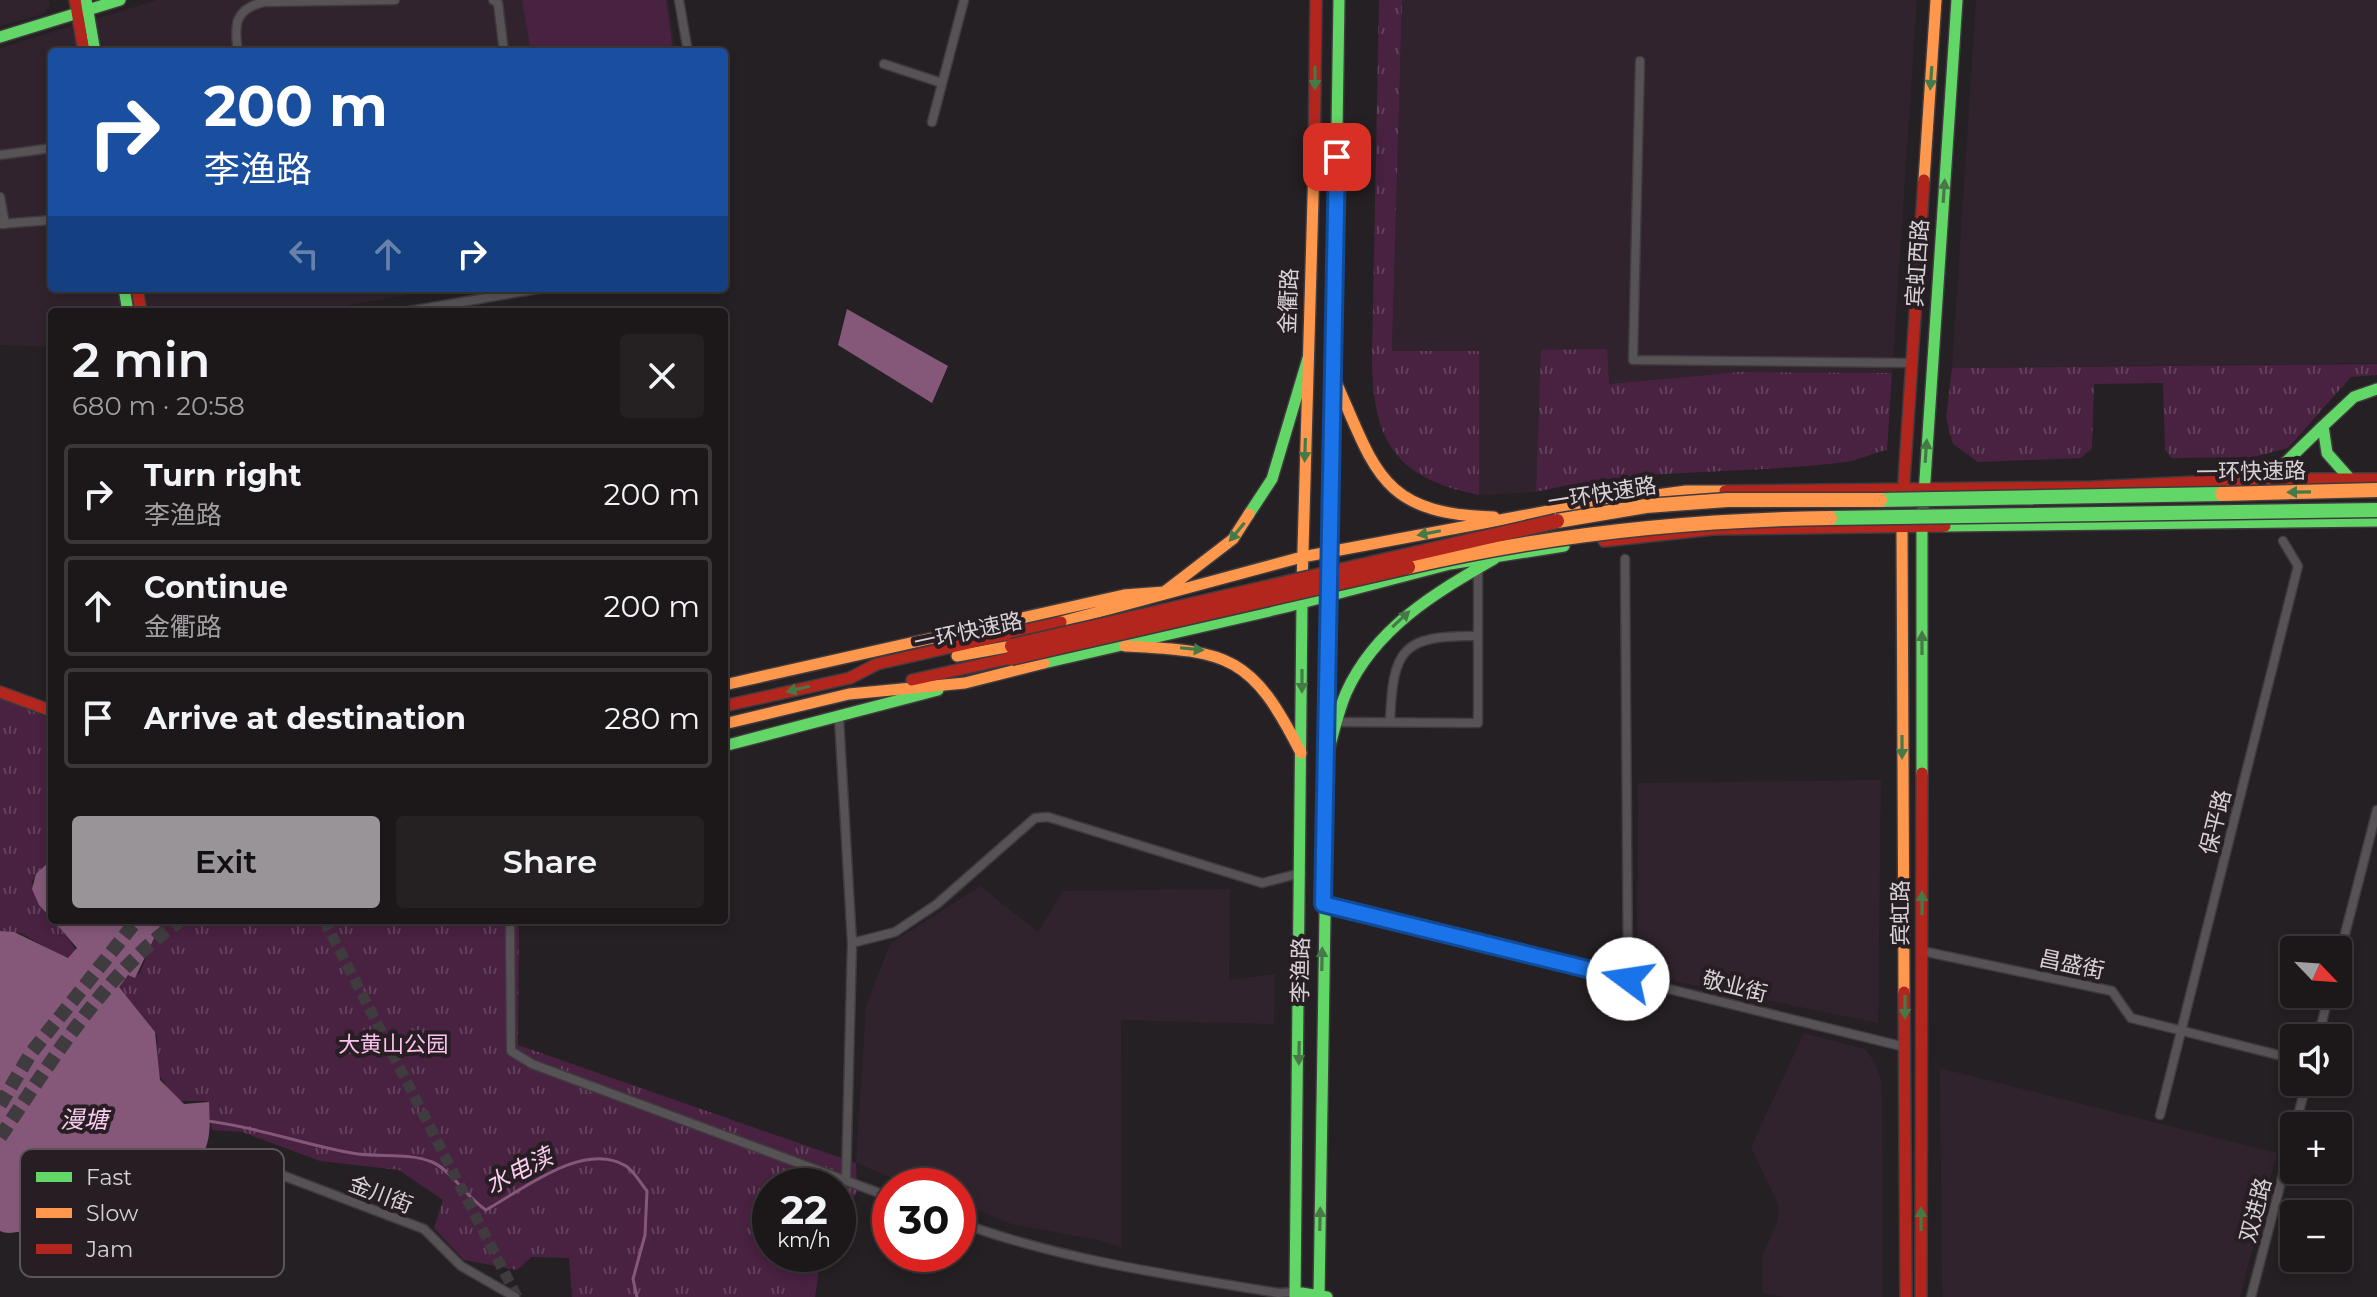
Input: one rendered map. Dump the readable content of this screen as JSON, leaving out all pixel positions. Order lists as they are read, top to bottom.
{
  "streets": {
    "main road": [
      "宾虹西路",
      "金衢路",
      "一环快速路",
      "宾虹路",
      "李渔路"
    ],
    "street": [
      "保平路",
      "昌盛街",
      "敬业街",
      "金川街",
      "双进路"
    ]
  },
  "crossings": [
    ["宾虹西路", "宾虹路"],
    ["金衢路", "李渔路"],
    ["保平路", "昌盛街"],
    ["宾虹路", "昌盛街"],
    ["宾虹路", "敬业街"],
    ["李渔路", "敬业街"]
  ],
  "water": ["漫塘", "水电渎"],
  "parks": ["大黄山公园"],
  "legend": ["Fast", "Slow", "Jam"],
  "north": "bottom right",
  "page": {
    "turn": ["200 m", "李渔路"],
    "heading": ["2 min", "680 m · 20:58"],
    "list": [
      {
        "name": "Turn right",
        "note": "李渔路",
        "value": "200 m"
      },
      {
        "name": "Continue",
        "note": "金衢路",
        "value": "200 m"
      },
      {
        "name": "Arrive at destination",
        "value": "280 m"
      }
    ],
    "buttons": ["Exit", "Share"],
    "map_buttons": ["+", "−"],
    "speed": "22 km/h",
    "limit": "30"
  }
}
